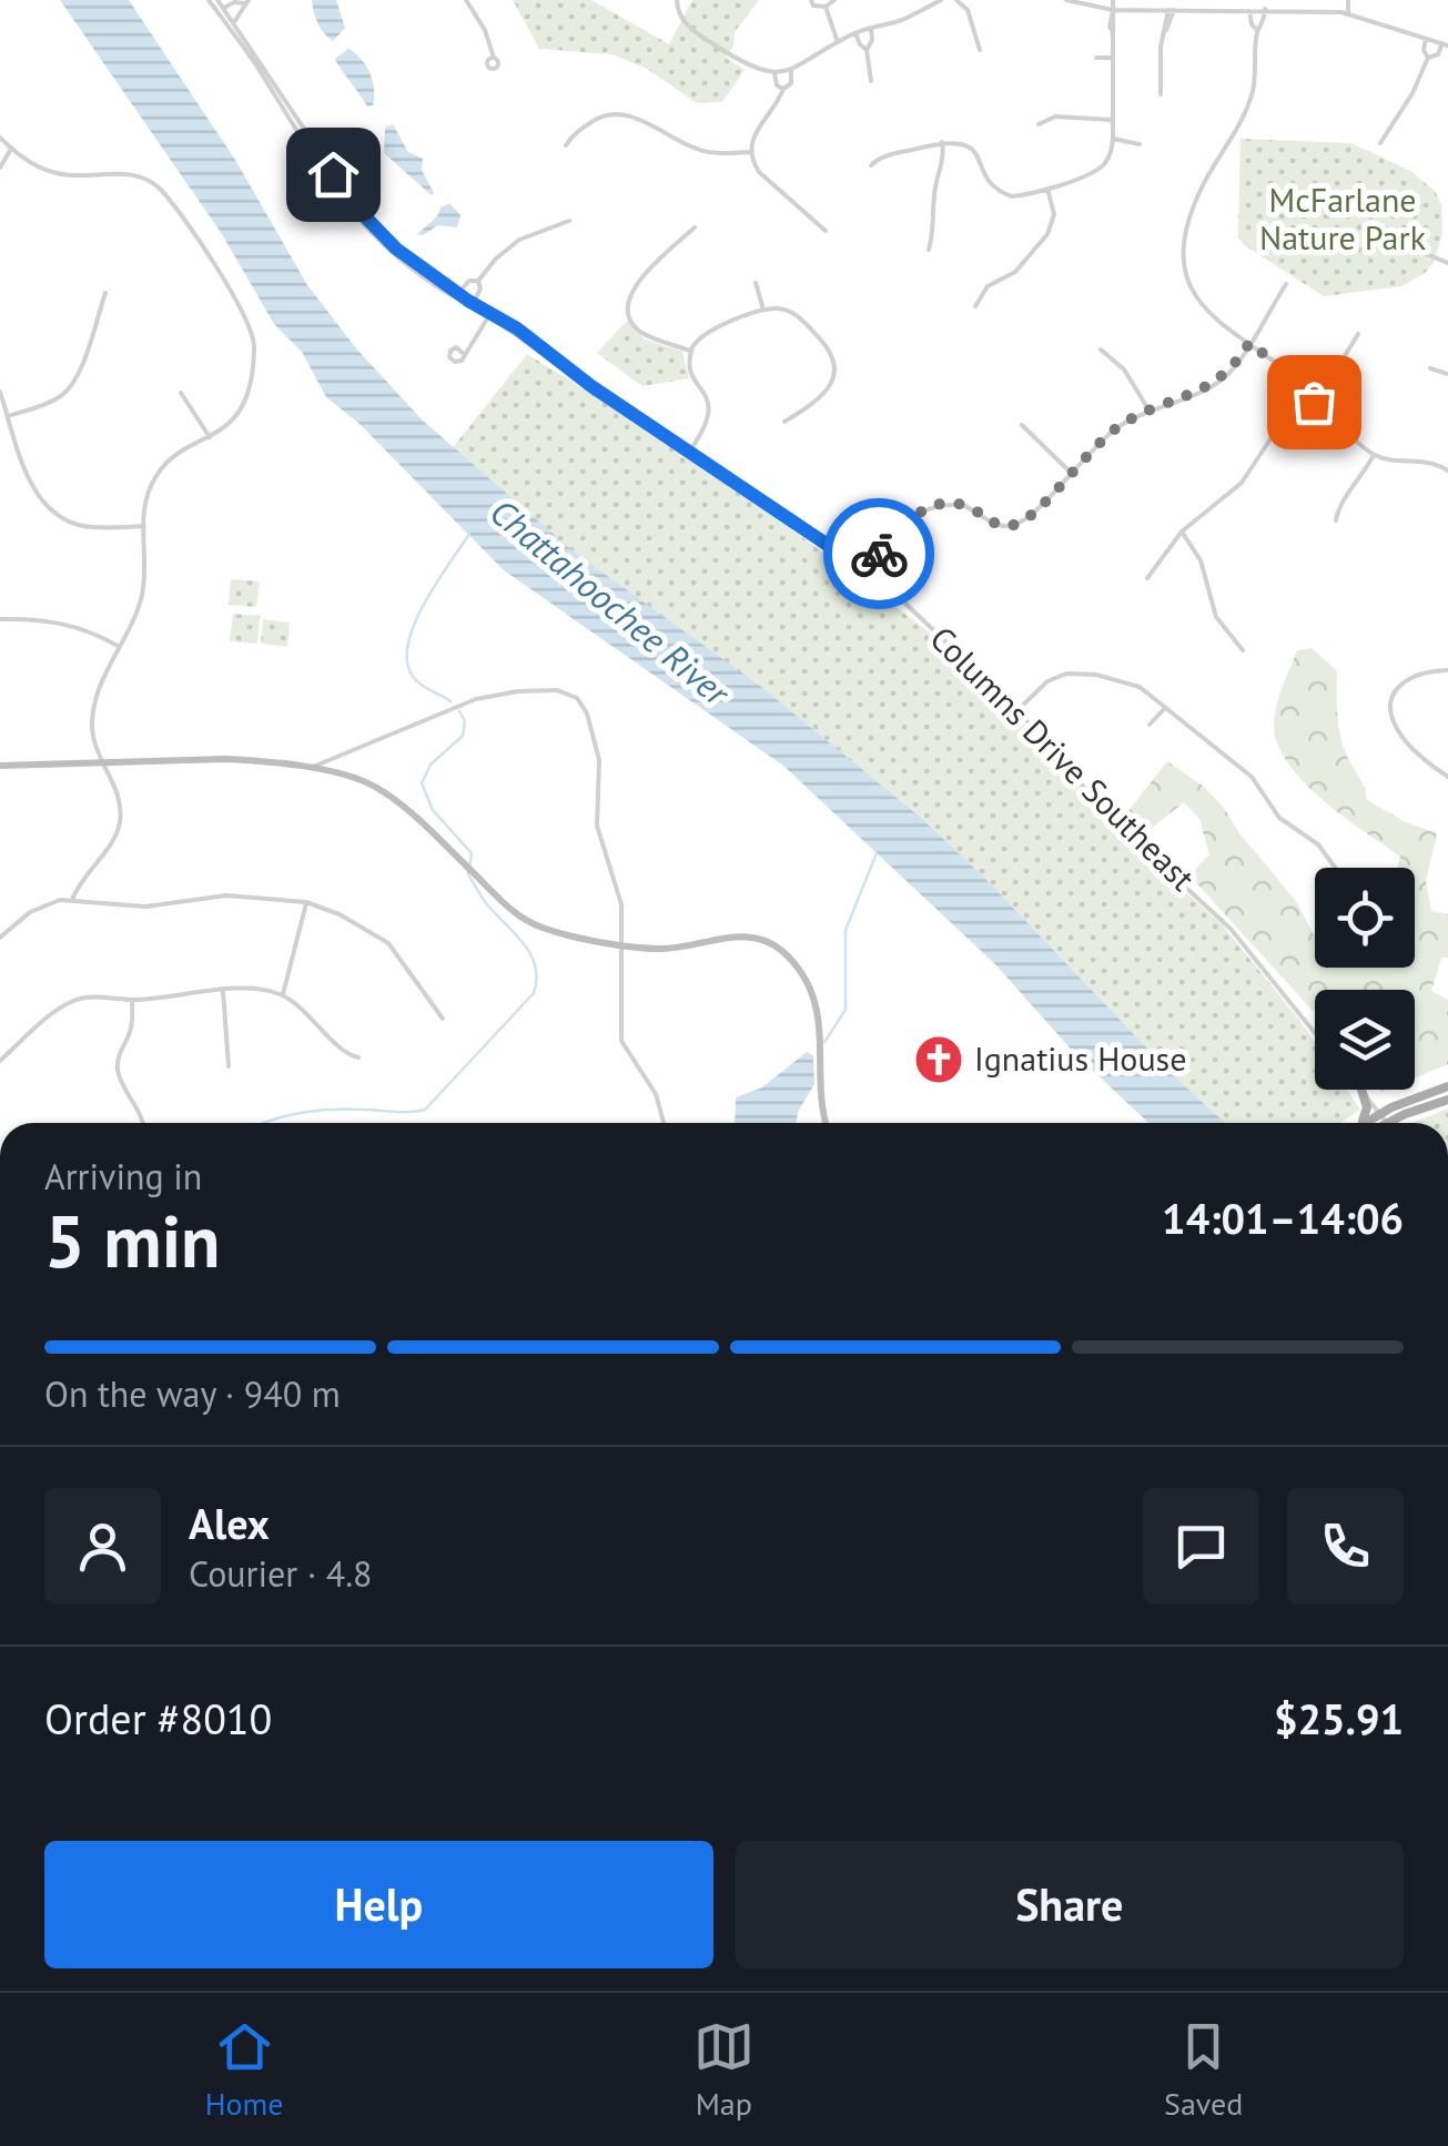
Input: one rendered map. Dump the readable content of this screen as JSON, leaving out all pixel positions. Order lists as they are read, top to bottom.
{
  "streets": {
    "street": ["Columns Drive Southeast"]
  },
  "water": ["Chattahoochee River"],
  "parks": ["McFarlane Nature Park"],
  "places": {
    "church": ["Ignatius House"]
  },
  "page": {
    "heading": ["5 min", "Arriving in", "14:01–14:06"],
    "panel": [
      "Alex",
      "Courier · 4.8",
      "Order #8010",
      "$25.91"
    ],
    "bar": "On the way · 940 m",
    "buttons": ["Help", "Share"],
    "tabs": ["Home", "Map", "Saved"]
  }
}
